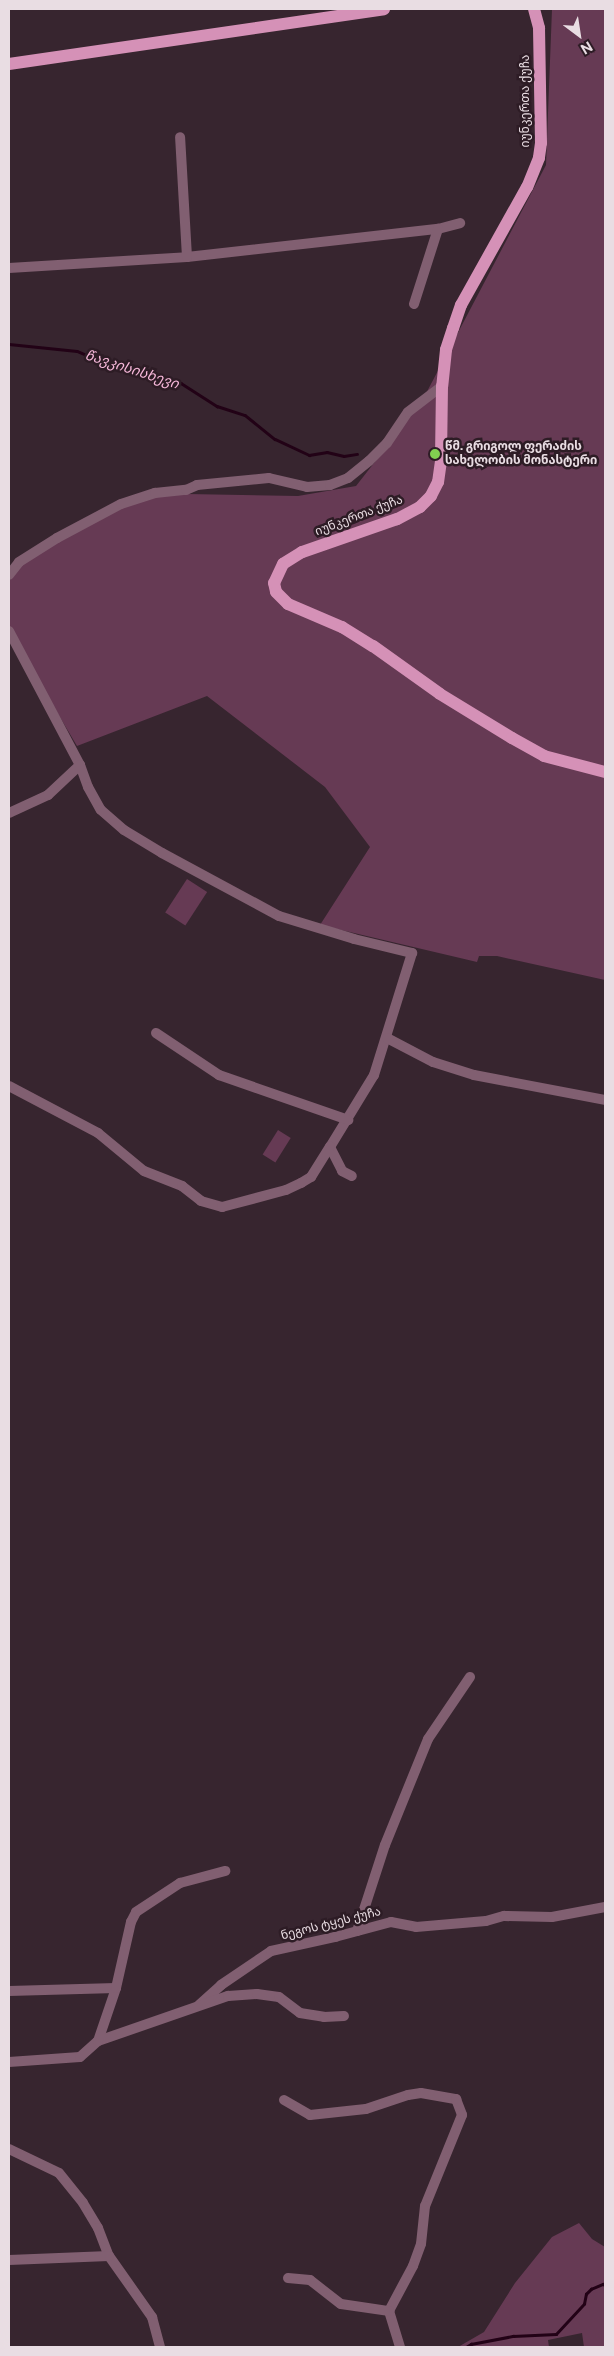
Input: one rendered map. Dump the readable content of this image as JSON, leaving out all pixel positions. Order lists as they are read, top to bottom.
{
  "streets": {
    "main road": ["იუნკერთა ქუჩა"],
    "street": ["ნეგოს ტყეს ქუჩა"]
  },
  "water": ["წავკისისხევი"],
  "places": ["წმ. გრიგოლ ფერაძის სახელობის მონასტერი"],
  "north": "bottom right"
}
